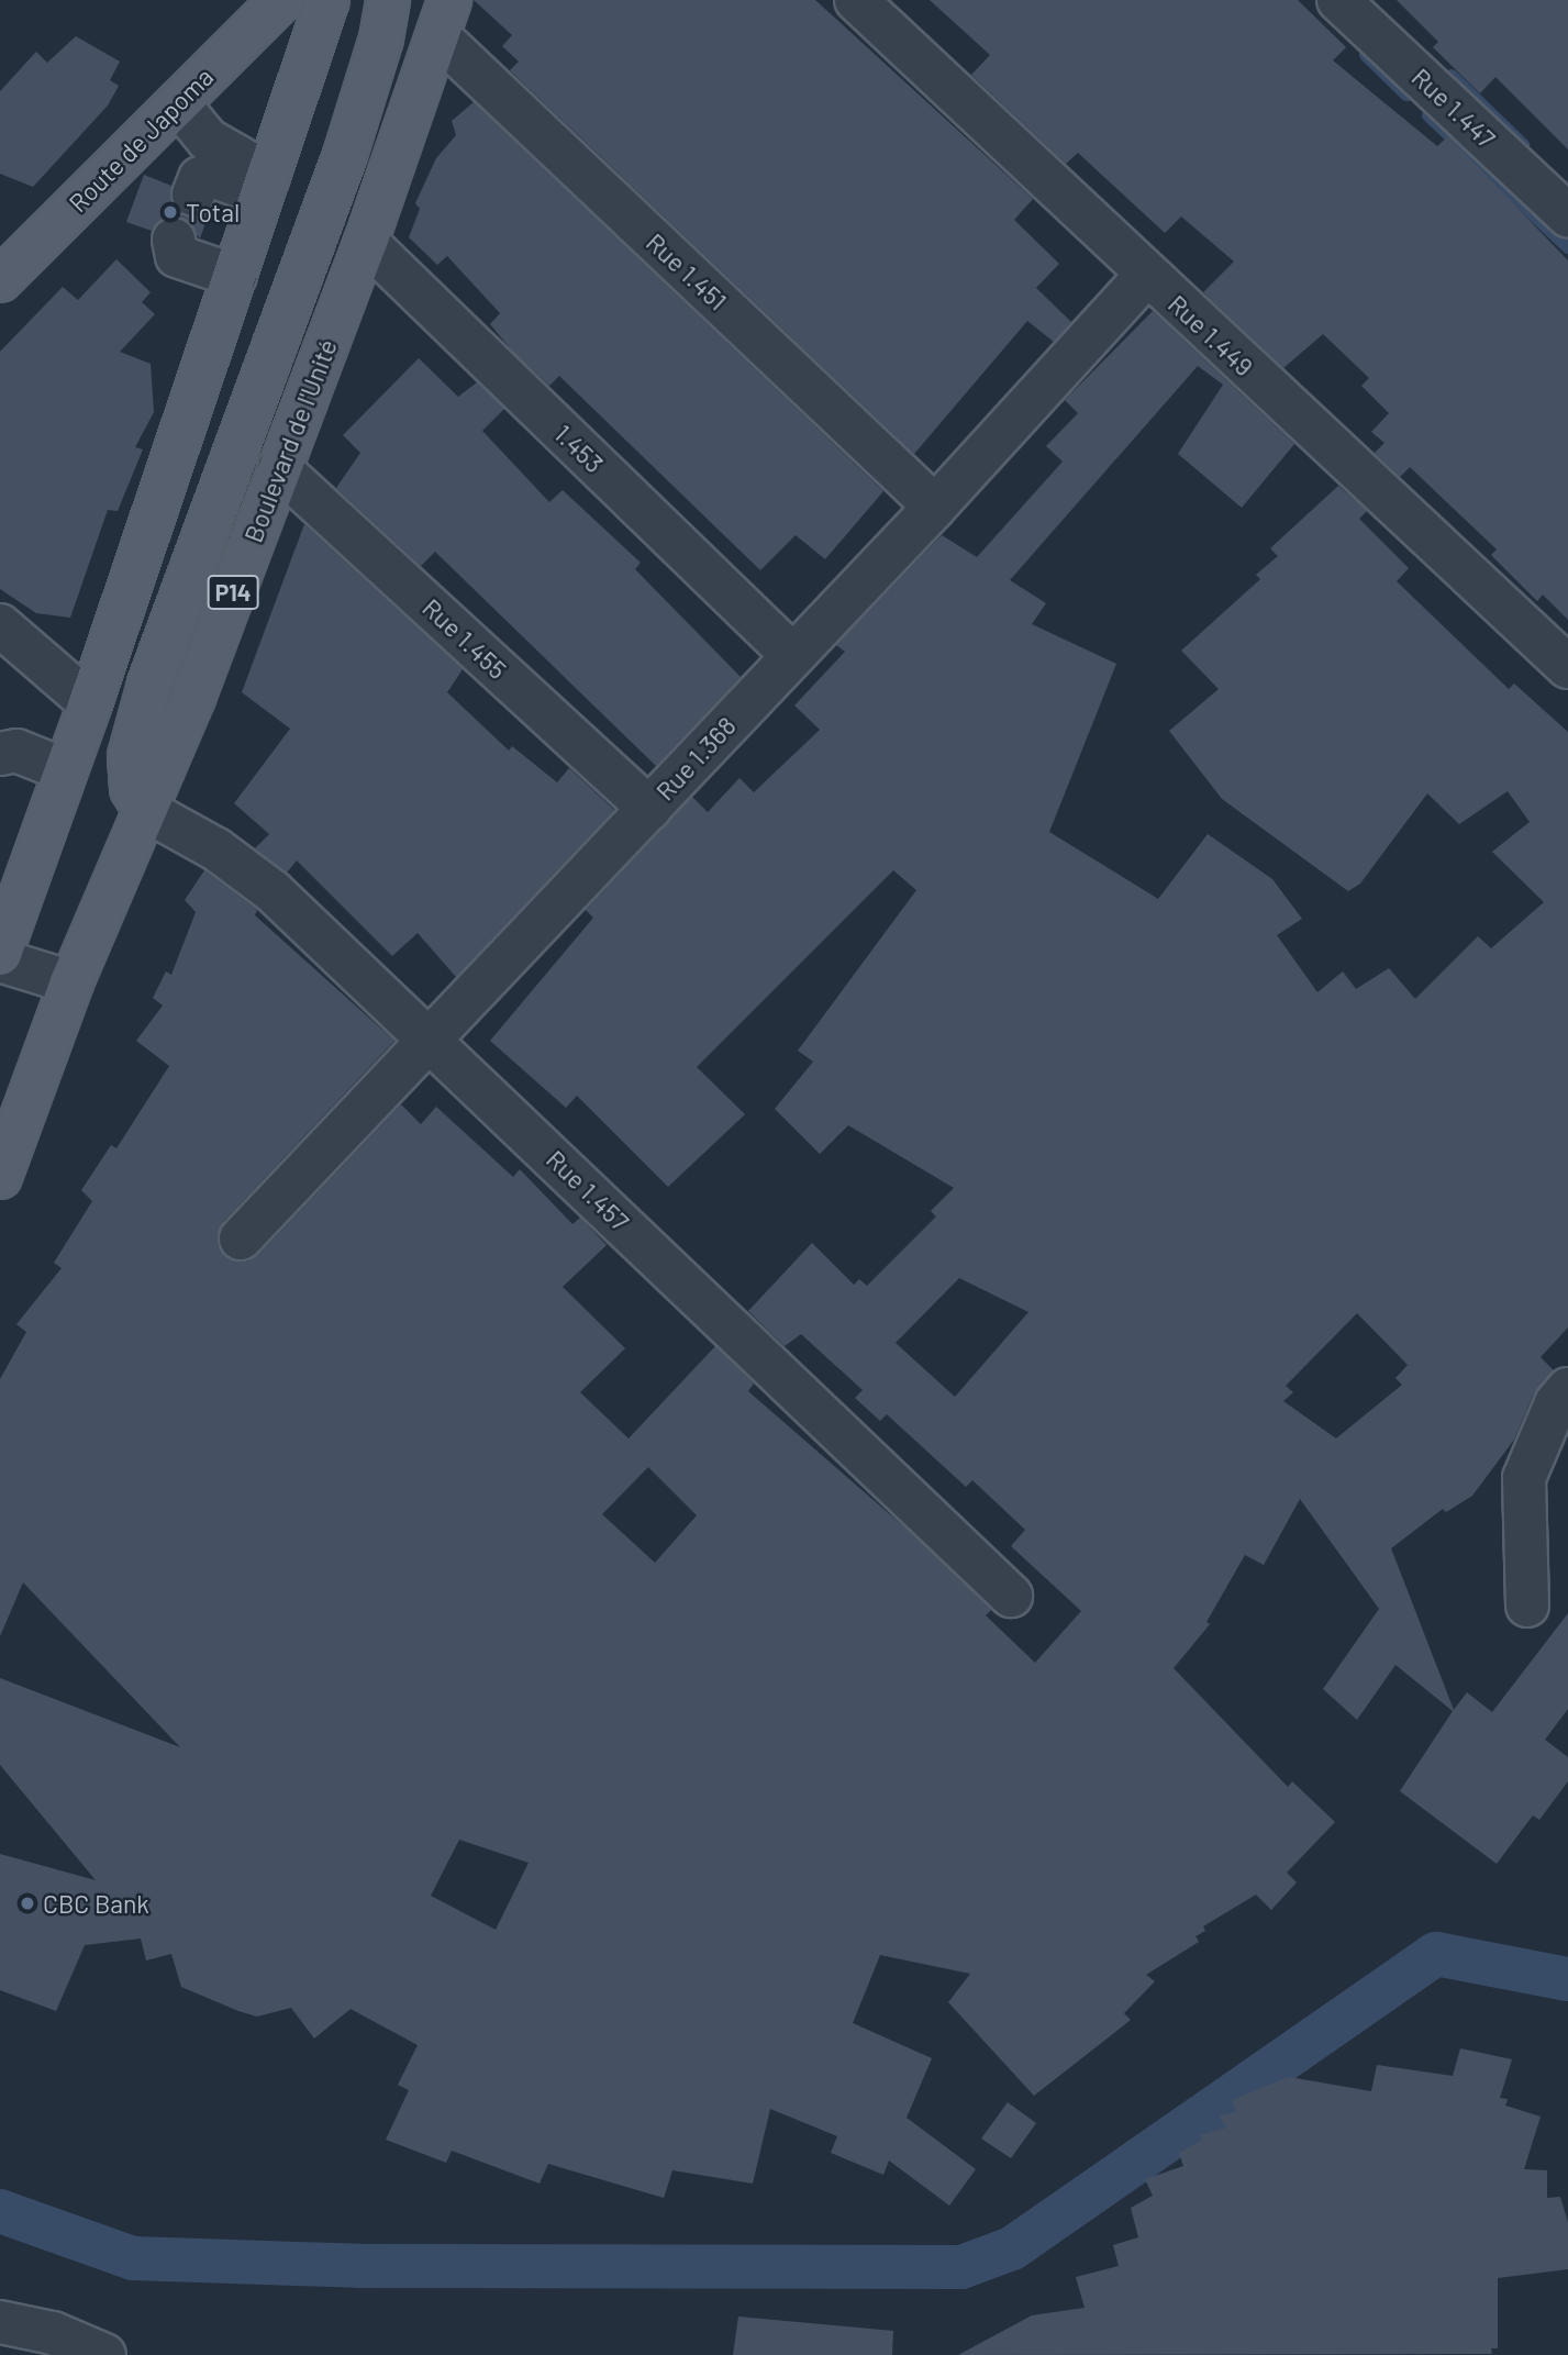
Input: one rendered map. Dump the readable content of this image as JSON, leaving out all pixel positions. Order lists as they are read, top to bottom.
{
  "streets": {
    "main road": ["Route de Japoma", "Boulevard de l'Unité", "P14"],
    "street": [
      "Rue 1.447",
      "Rue 1.451",
      "Rue 1.449",
      "1.453",
      "Rue 1.455",
      "Rue 1.368",
      "Rue 1.457"
    ]
  },
  "crossings": [
    ["Rue 1.451", "Boulevard de l'Unité"],
    ["Rue 1.451", "Rue 1.368"],
    ["Rue 1.449", "Rue 1.368"],
    ["Boulevard de l'Unité", "1.453"],
    ["Boulevard de l'Unité", "Rue 1.455"],
    ["Boulevard de l'Unité", "Rue 1.457"],
    ["1.453", "Rue 1.368"],
    ["Rue 1.455", "Rue 1.368"],
    ["Rue 1.368", "Rue 1.457"]
  ],
  "places": ["Total", "CBC Bank"]
}
